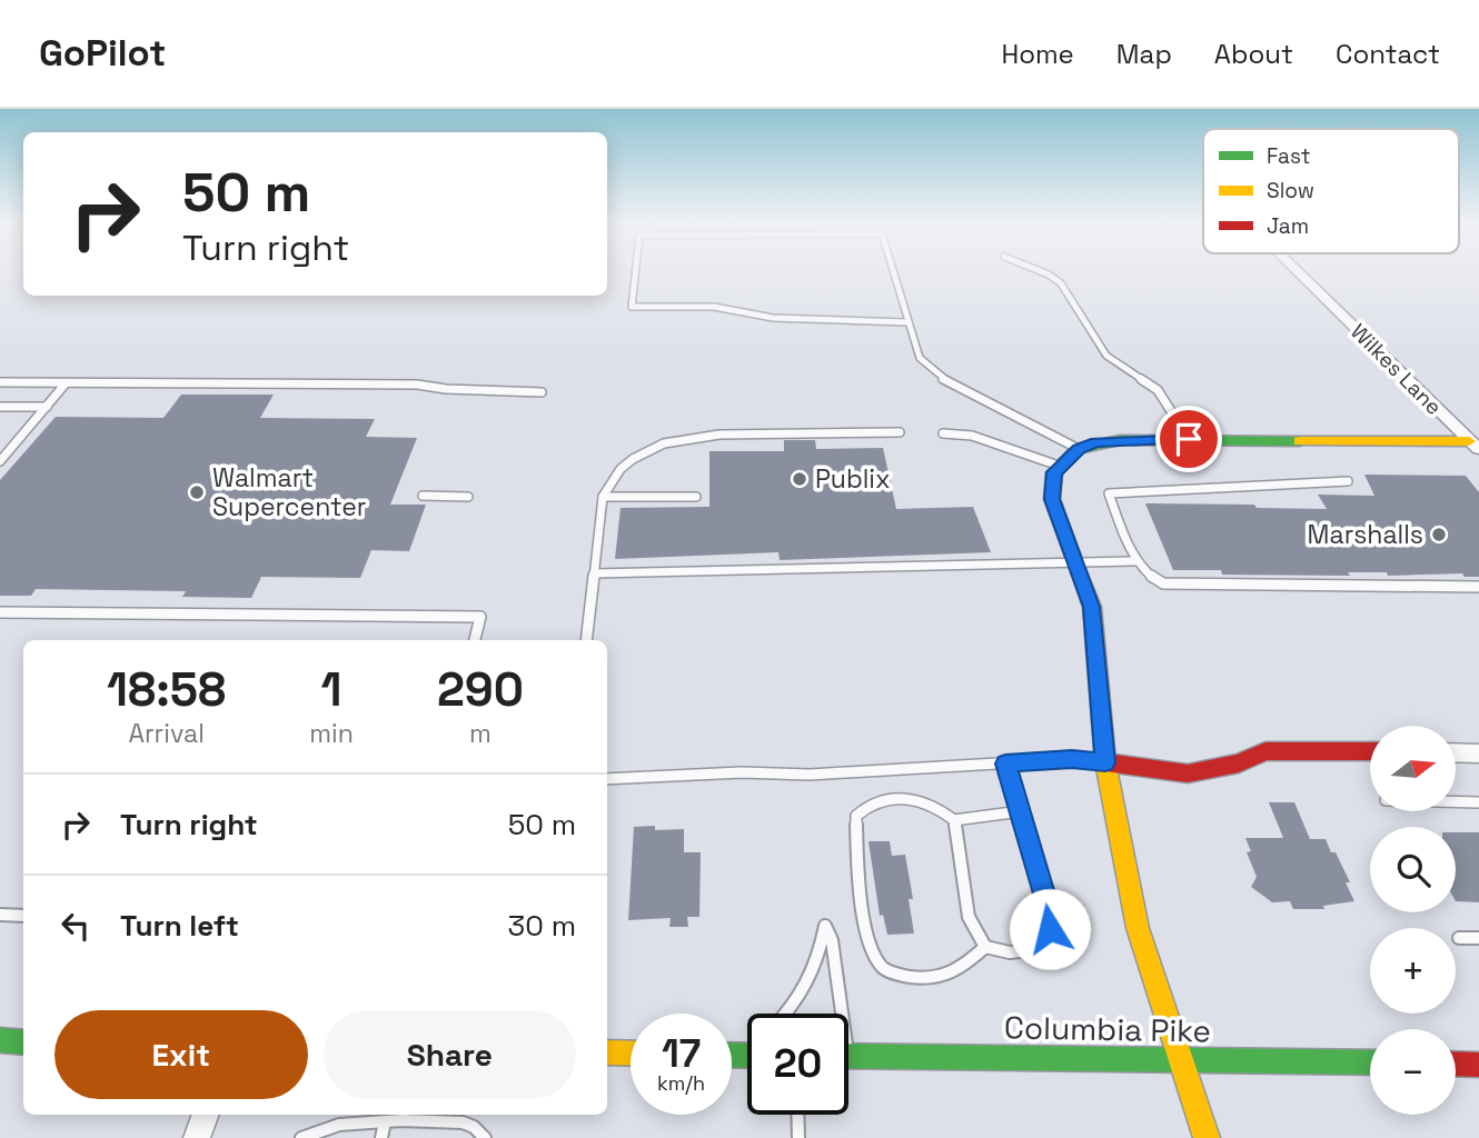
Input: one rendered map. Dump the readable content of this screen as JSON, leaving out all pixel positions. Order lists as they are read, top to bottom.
{
  "streets": {
    "street": ["Wilkes Lane", "Columbia Pike"]
  },
  "places": ["Publix", "Walmart Supercenter", "Marshalls"],
  "legend": ["Fast", "Slow", "Jam"],
  "north": "right",
  "page": {
    "header": "GoPilot",
    "nav": [
      "Home",
      "Map",
      "About",
      "Contact"
    ],
    "turn": ["50 m", "Turn right"],
    "eta": [
      "18:58",
      "Arrival",
      "1",
      "min",
      "290",
      "m"
    ],
    "map_buttons": ["+", "−"],
    "list": [
      {
        "name": "Turn right",
        "value": "50 m"
      },
      {
        "name": "Turn left",
        "value": "30 m"
      }
    ],
    "buttons": ["Exit", "Share"],
    "speed": "17 km/h",
    "limit": "20"
  }
}
